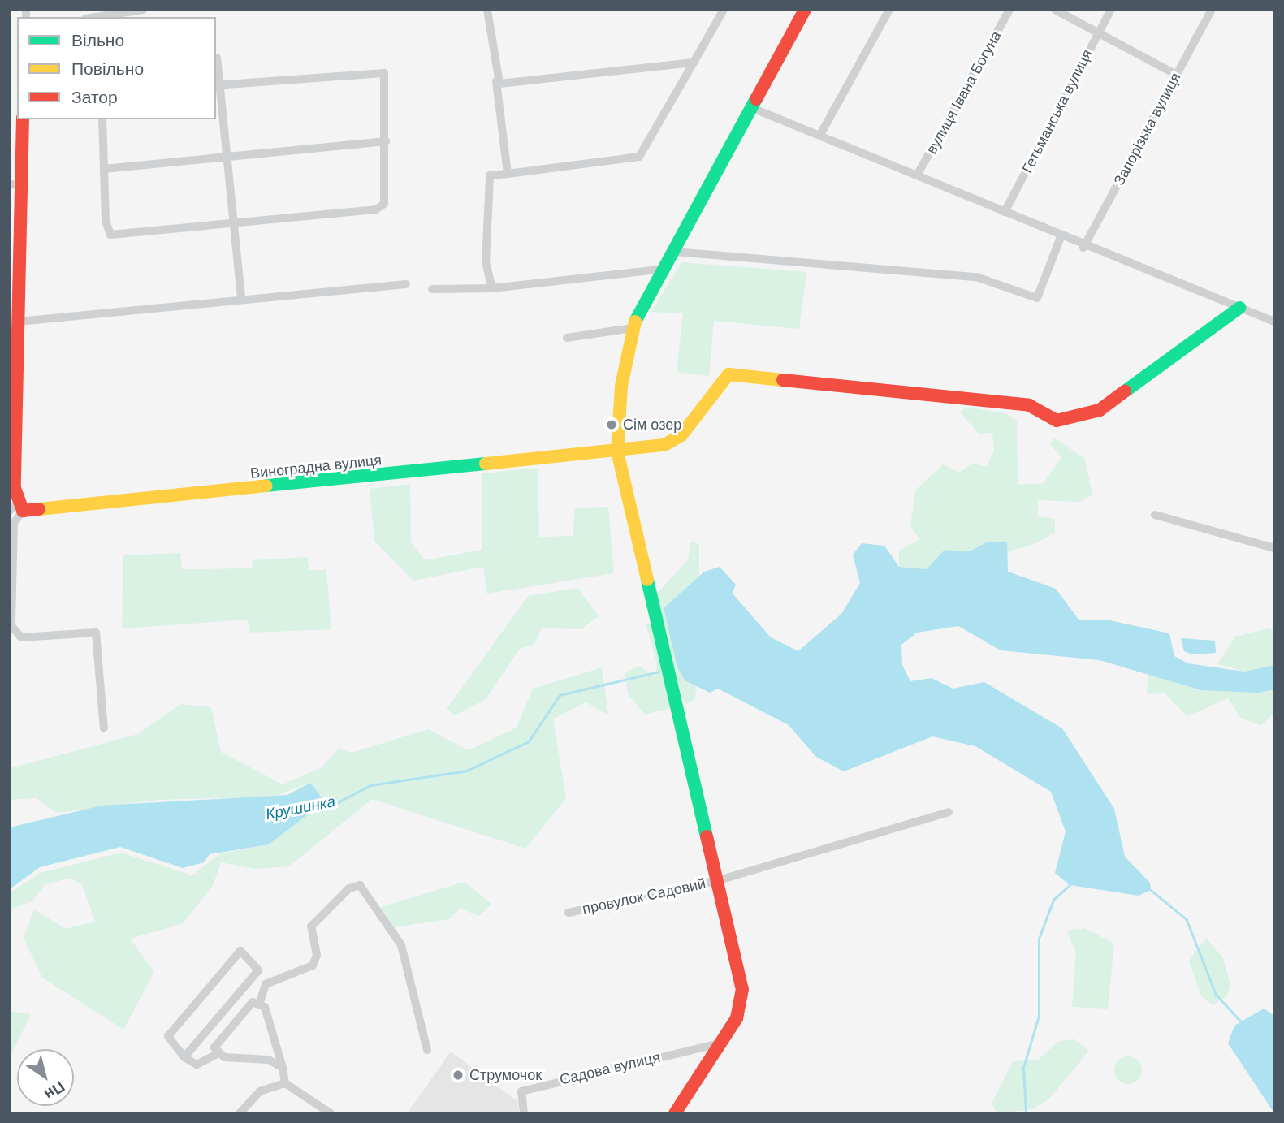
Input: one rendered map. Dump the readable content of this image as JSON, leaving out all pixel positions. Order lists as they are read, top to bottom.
{
  "streets": {
    "street": [
      "вулиця Івана Богуна",
      "Гетьманська вулиця",
      "Запорізька вулиця",
      "Виноградна вулиця",
      "провулок Садовий",
      "Садова вулиця"
    ]
  },
  "water": ["Крушинка"],
  "places": ["Сім озер", "Струмочок"],
  "legend": ["Вільно", "Повільно", "Затор"],
  "north": "bottom right"
}
